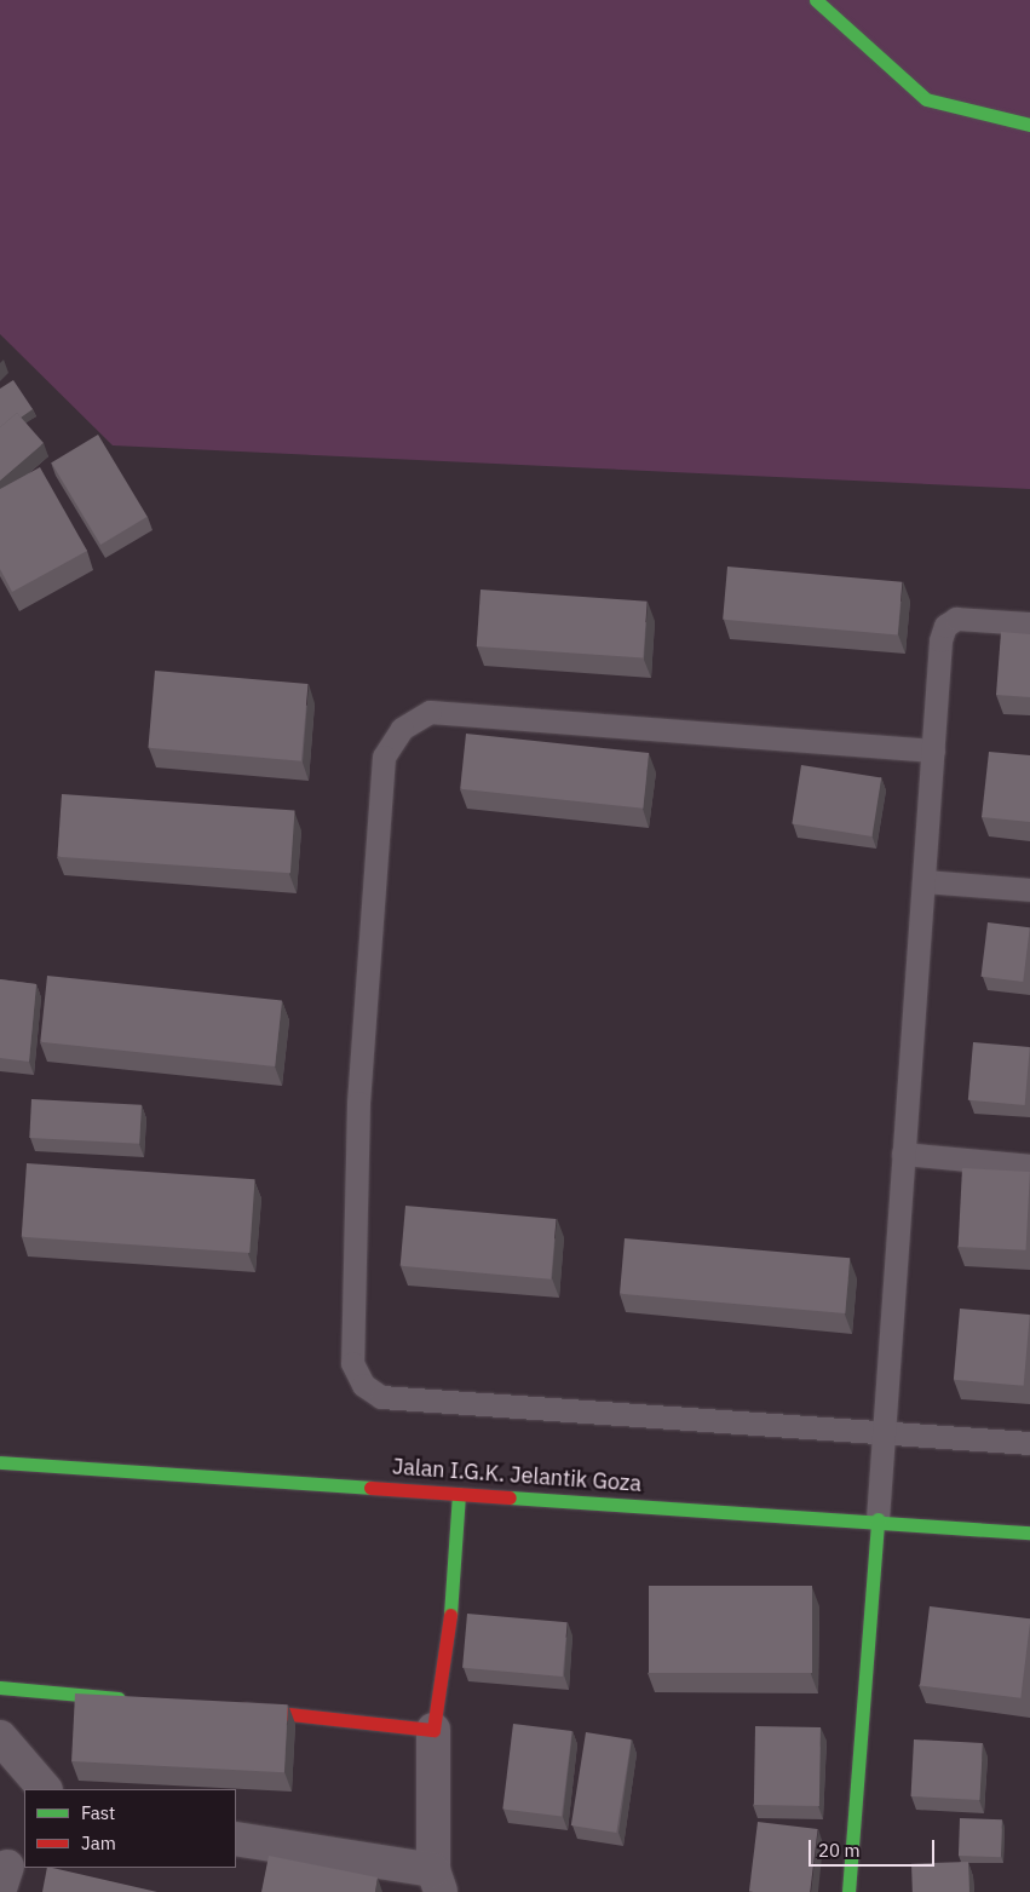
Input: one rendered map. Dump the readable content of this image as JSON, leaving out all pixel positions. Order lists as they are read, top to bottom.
{
  "streets": {
    "street": ["Jalan I.G.K. Jelantik Goza"]
  },
  "legend": ["Fast", "Jam"],
  "scale_bar": "20 m"
}
